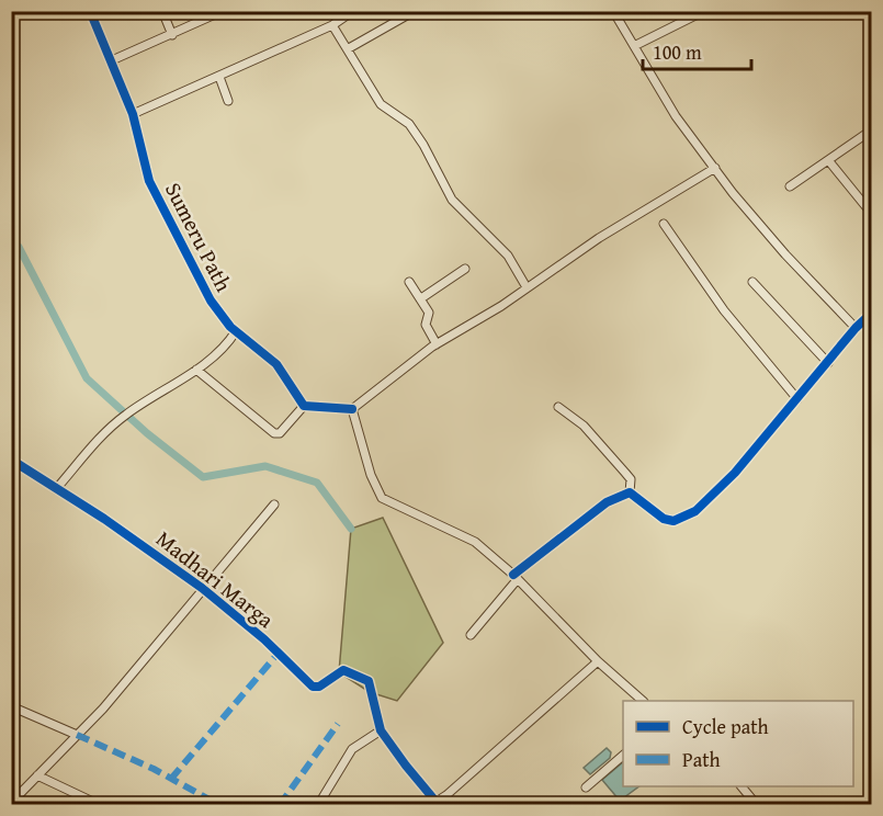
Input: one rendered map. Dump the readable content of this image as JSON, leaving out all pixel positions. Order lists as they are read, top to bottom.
{
  "streets": {
    "street": ["Sumeru Path", "Madhari Marga"]
  },
  "legend": ["Cycle path", "Path"],
  "scale_bar": "100 m"
}
